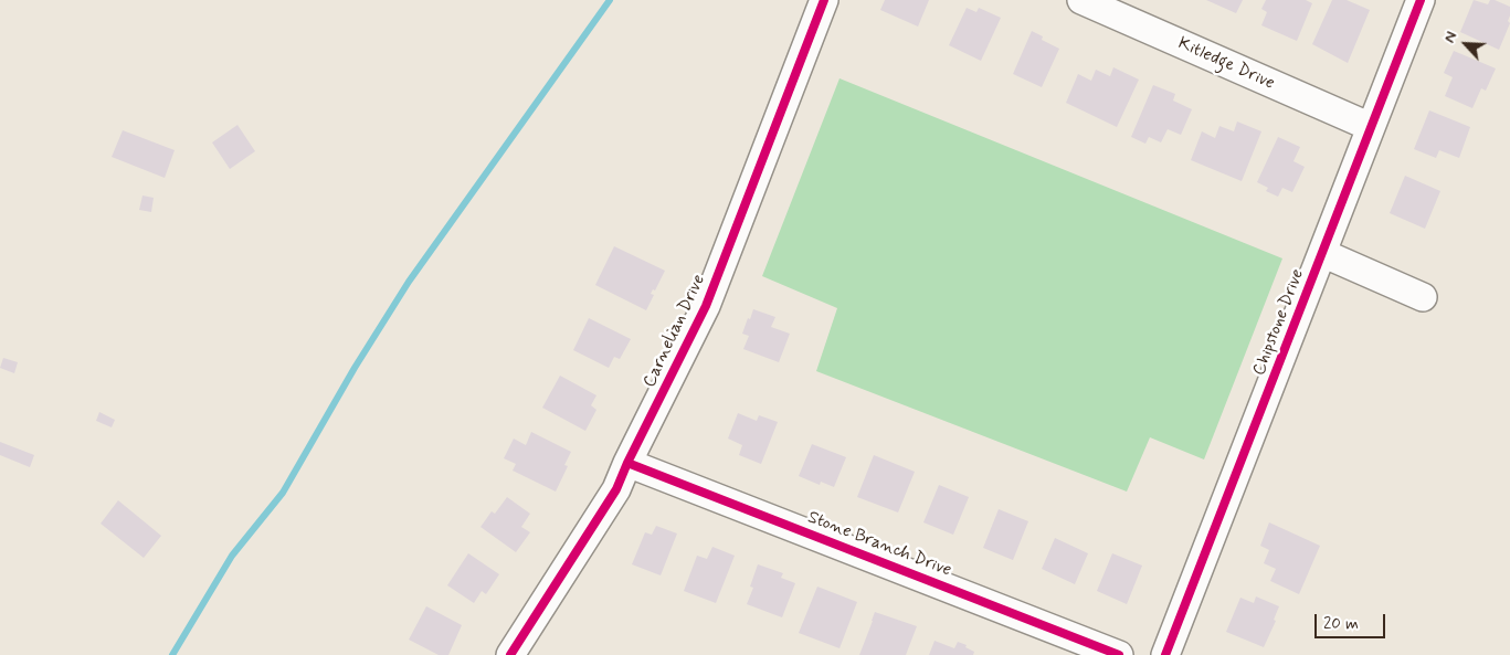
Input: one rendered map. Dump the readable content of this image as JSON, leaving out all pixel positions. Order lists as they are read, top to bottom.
{
  "streets": {
    "street": [
      "Kitledge Drive",
      "Chipstone Drive",
      "Carnelian Drive",
      "Stone Branch Drive"
    ]
  },
  "crossings": [
    ["Kitledge Drive", "Chipstone Drive"],
    ["Carnelian Drive", "Stone Branch Drive"]
  ],
  "scale_bar": "20 m",
  "north": "top left"
}
